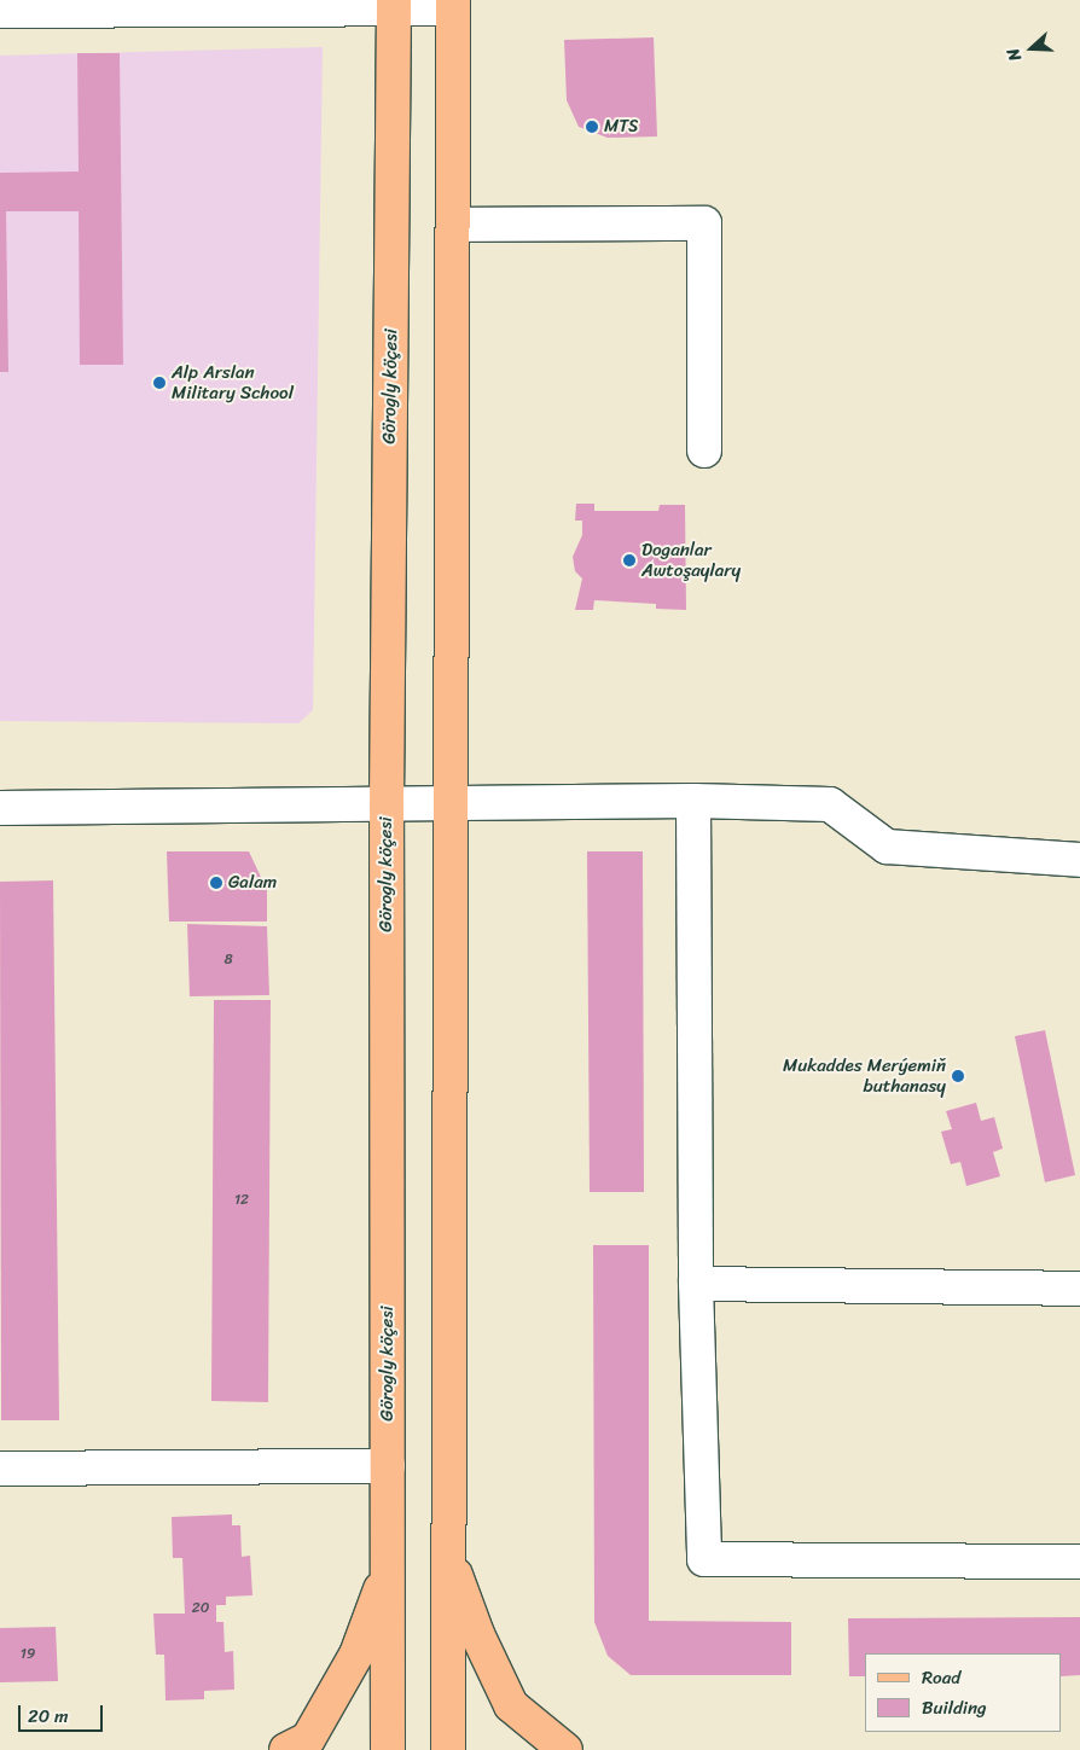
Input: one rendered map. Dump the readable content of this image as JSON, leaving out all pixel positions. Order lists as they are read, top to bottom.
{
  "streets": {
    "main road": ["Görogly köçesi"]
  },
  "places": [
    "MTS",
    "Alp Arslan Military School",
    "Doganlar Awtoşaylary",
    "Galam",
    "Mukaddes Merýemiň buthanasy"
  ],
  "house_numbers": [
    "8",
    "12",
    "20",
    "19"
  ],
  "legend": ["Road", "Building"],
  "scale_bar": "20 m",
  "north": "left"
}
